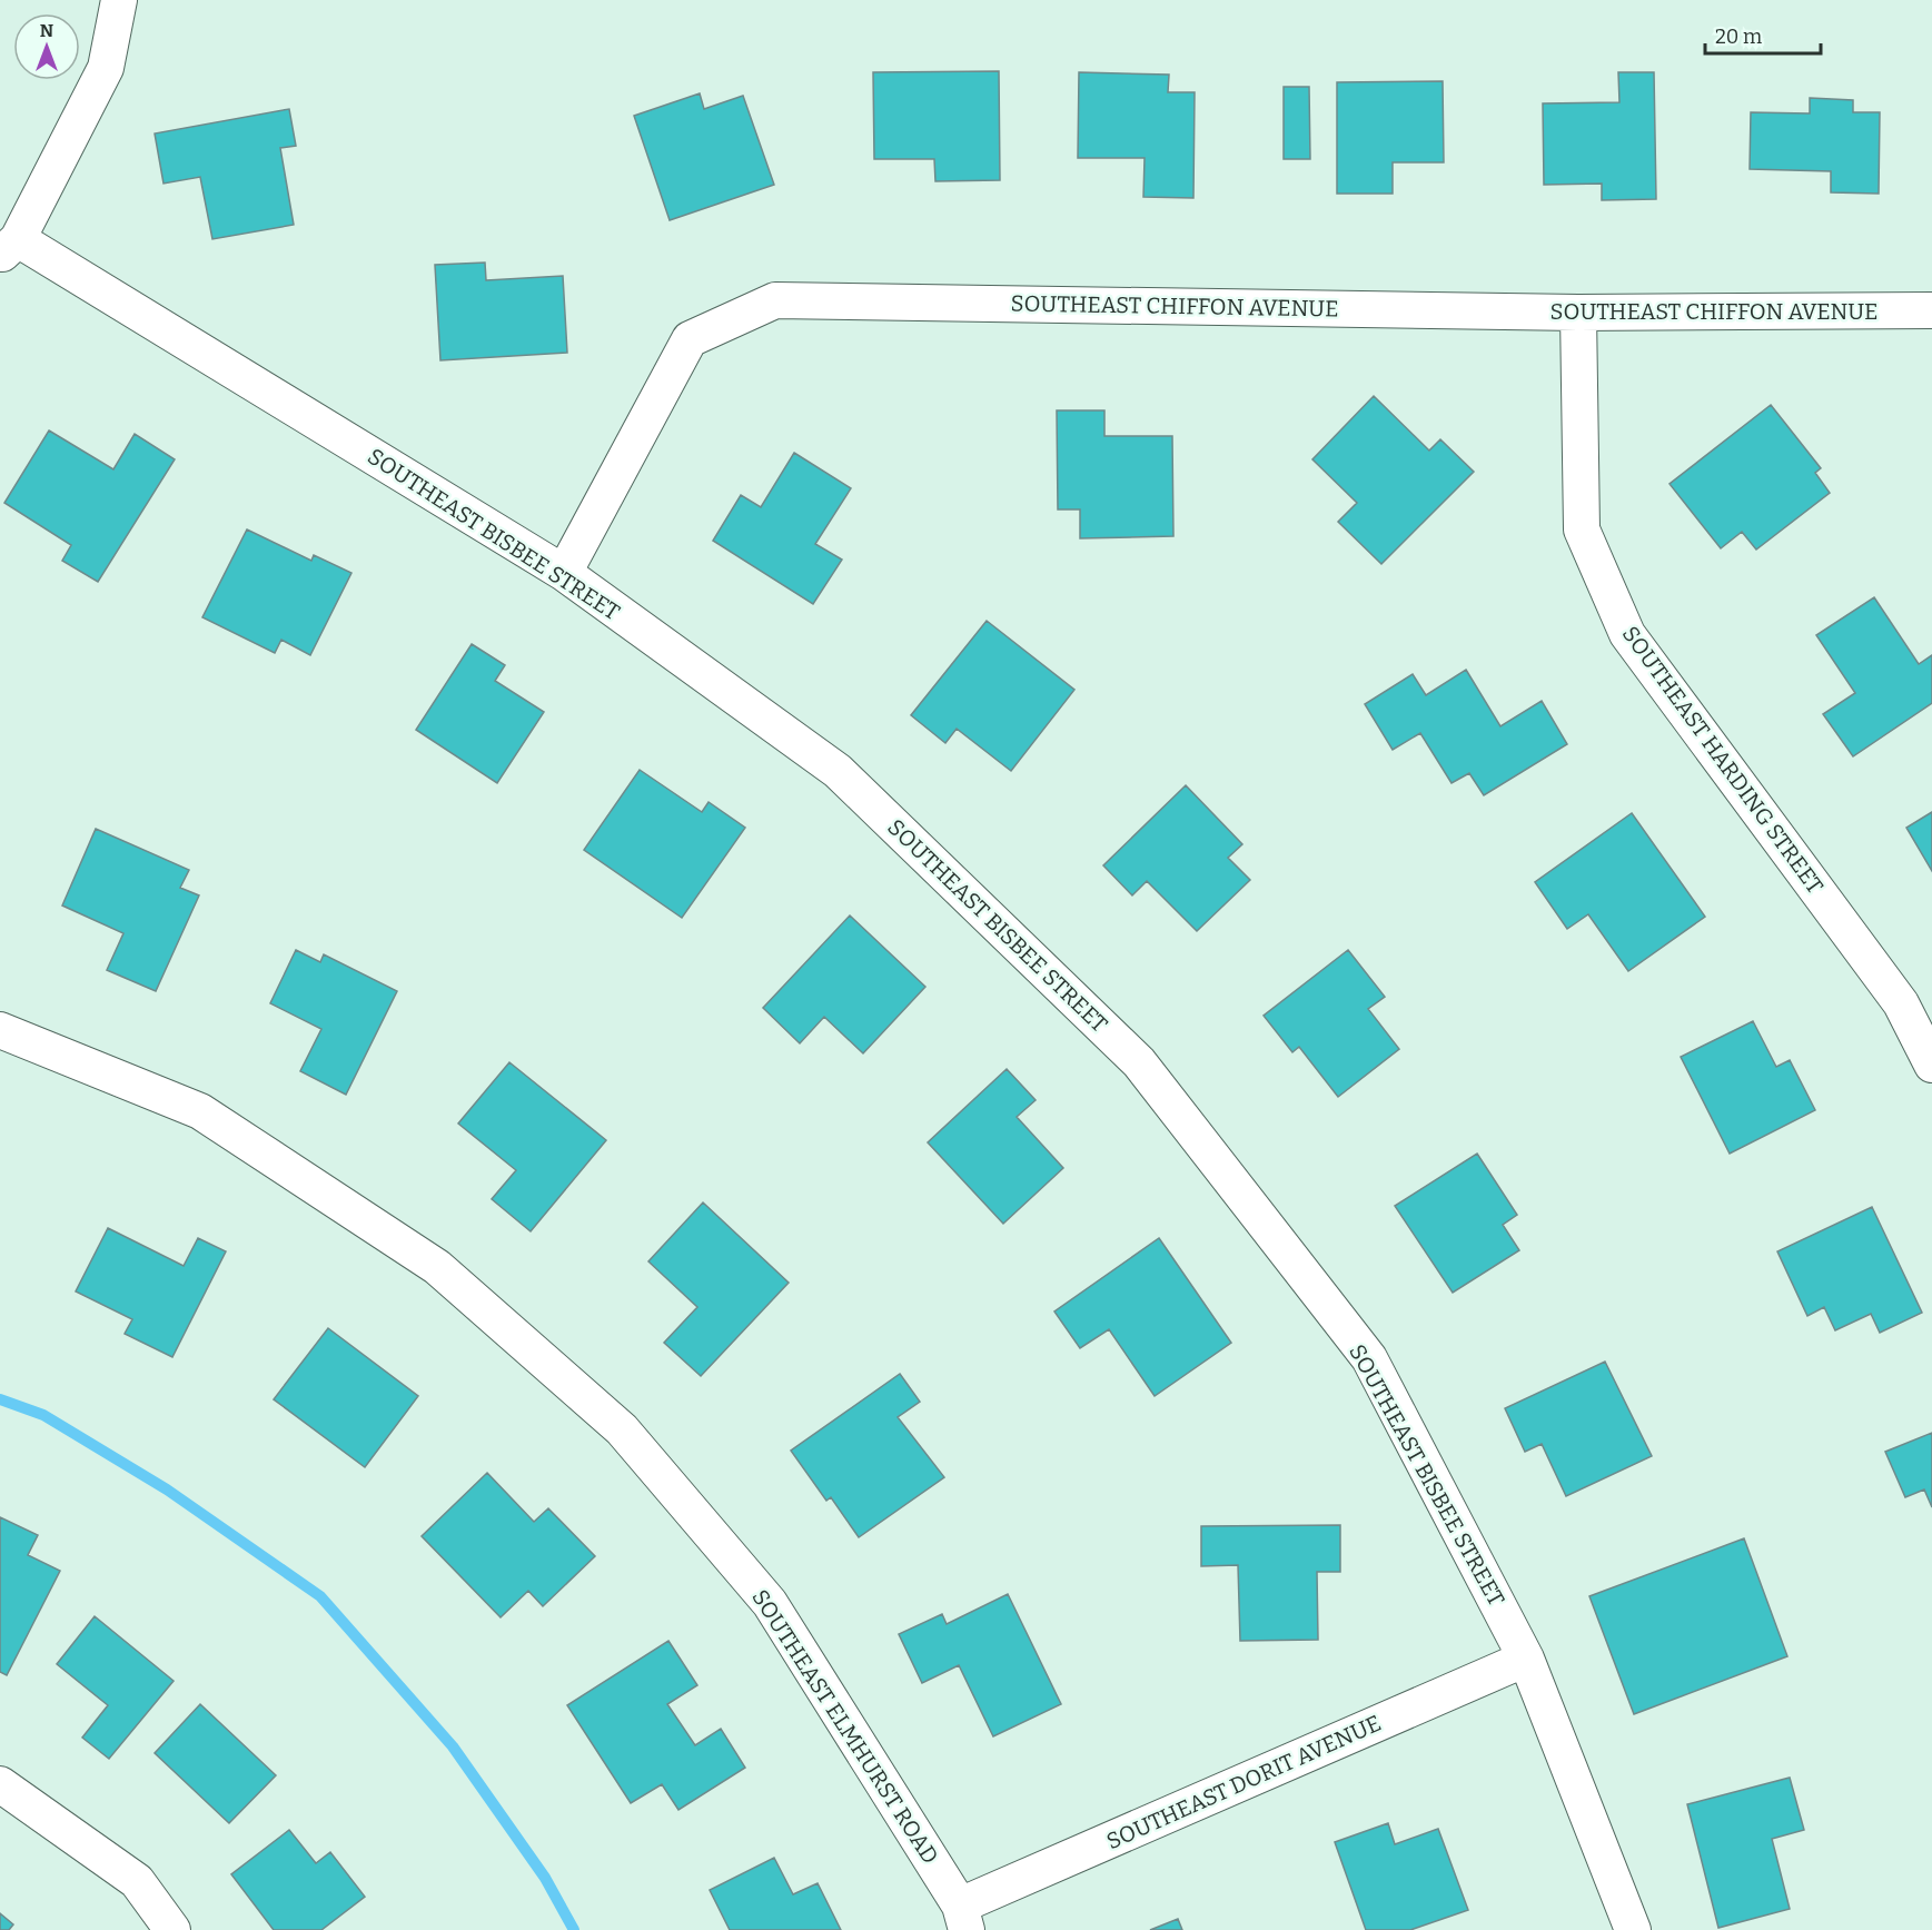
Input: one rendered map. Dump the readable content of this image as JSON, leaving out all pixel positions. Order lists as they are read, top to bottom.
{
  "streets": {
    "street": [
      "SOUTHEAST CHIFFON AVENUE",
      "SOUTHEAST BISBEE STREET",
      "SOUTHEAST HARDING STREET",
      "SOUTHEAST ELMHURST ROAD",
      "SOUTHEAST DORIT AVENUE"
    ]
  },
  "crossings": [
    ["SOUTHEAST CHIFFON AVENUE", "SOUTHEAST BISBEE STREET"],
    ["SOUTHEAST CHIFFON AVENUE", "SOUTHEAST HARDING STREET"],
    ["SOUTHEAST BISBEE STREET", "SOUTHEAST DORIT AVENUE"],
    ["SOUTHEAST ELMHURST ROAD", "SOUTHEAST DORIT AVENUE"]
  ],
  "scale_bar": "20 m",
  "north": "top"
}
